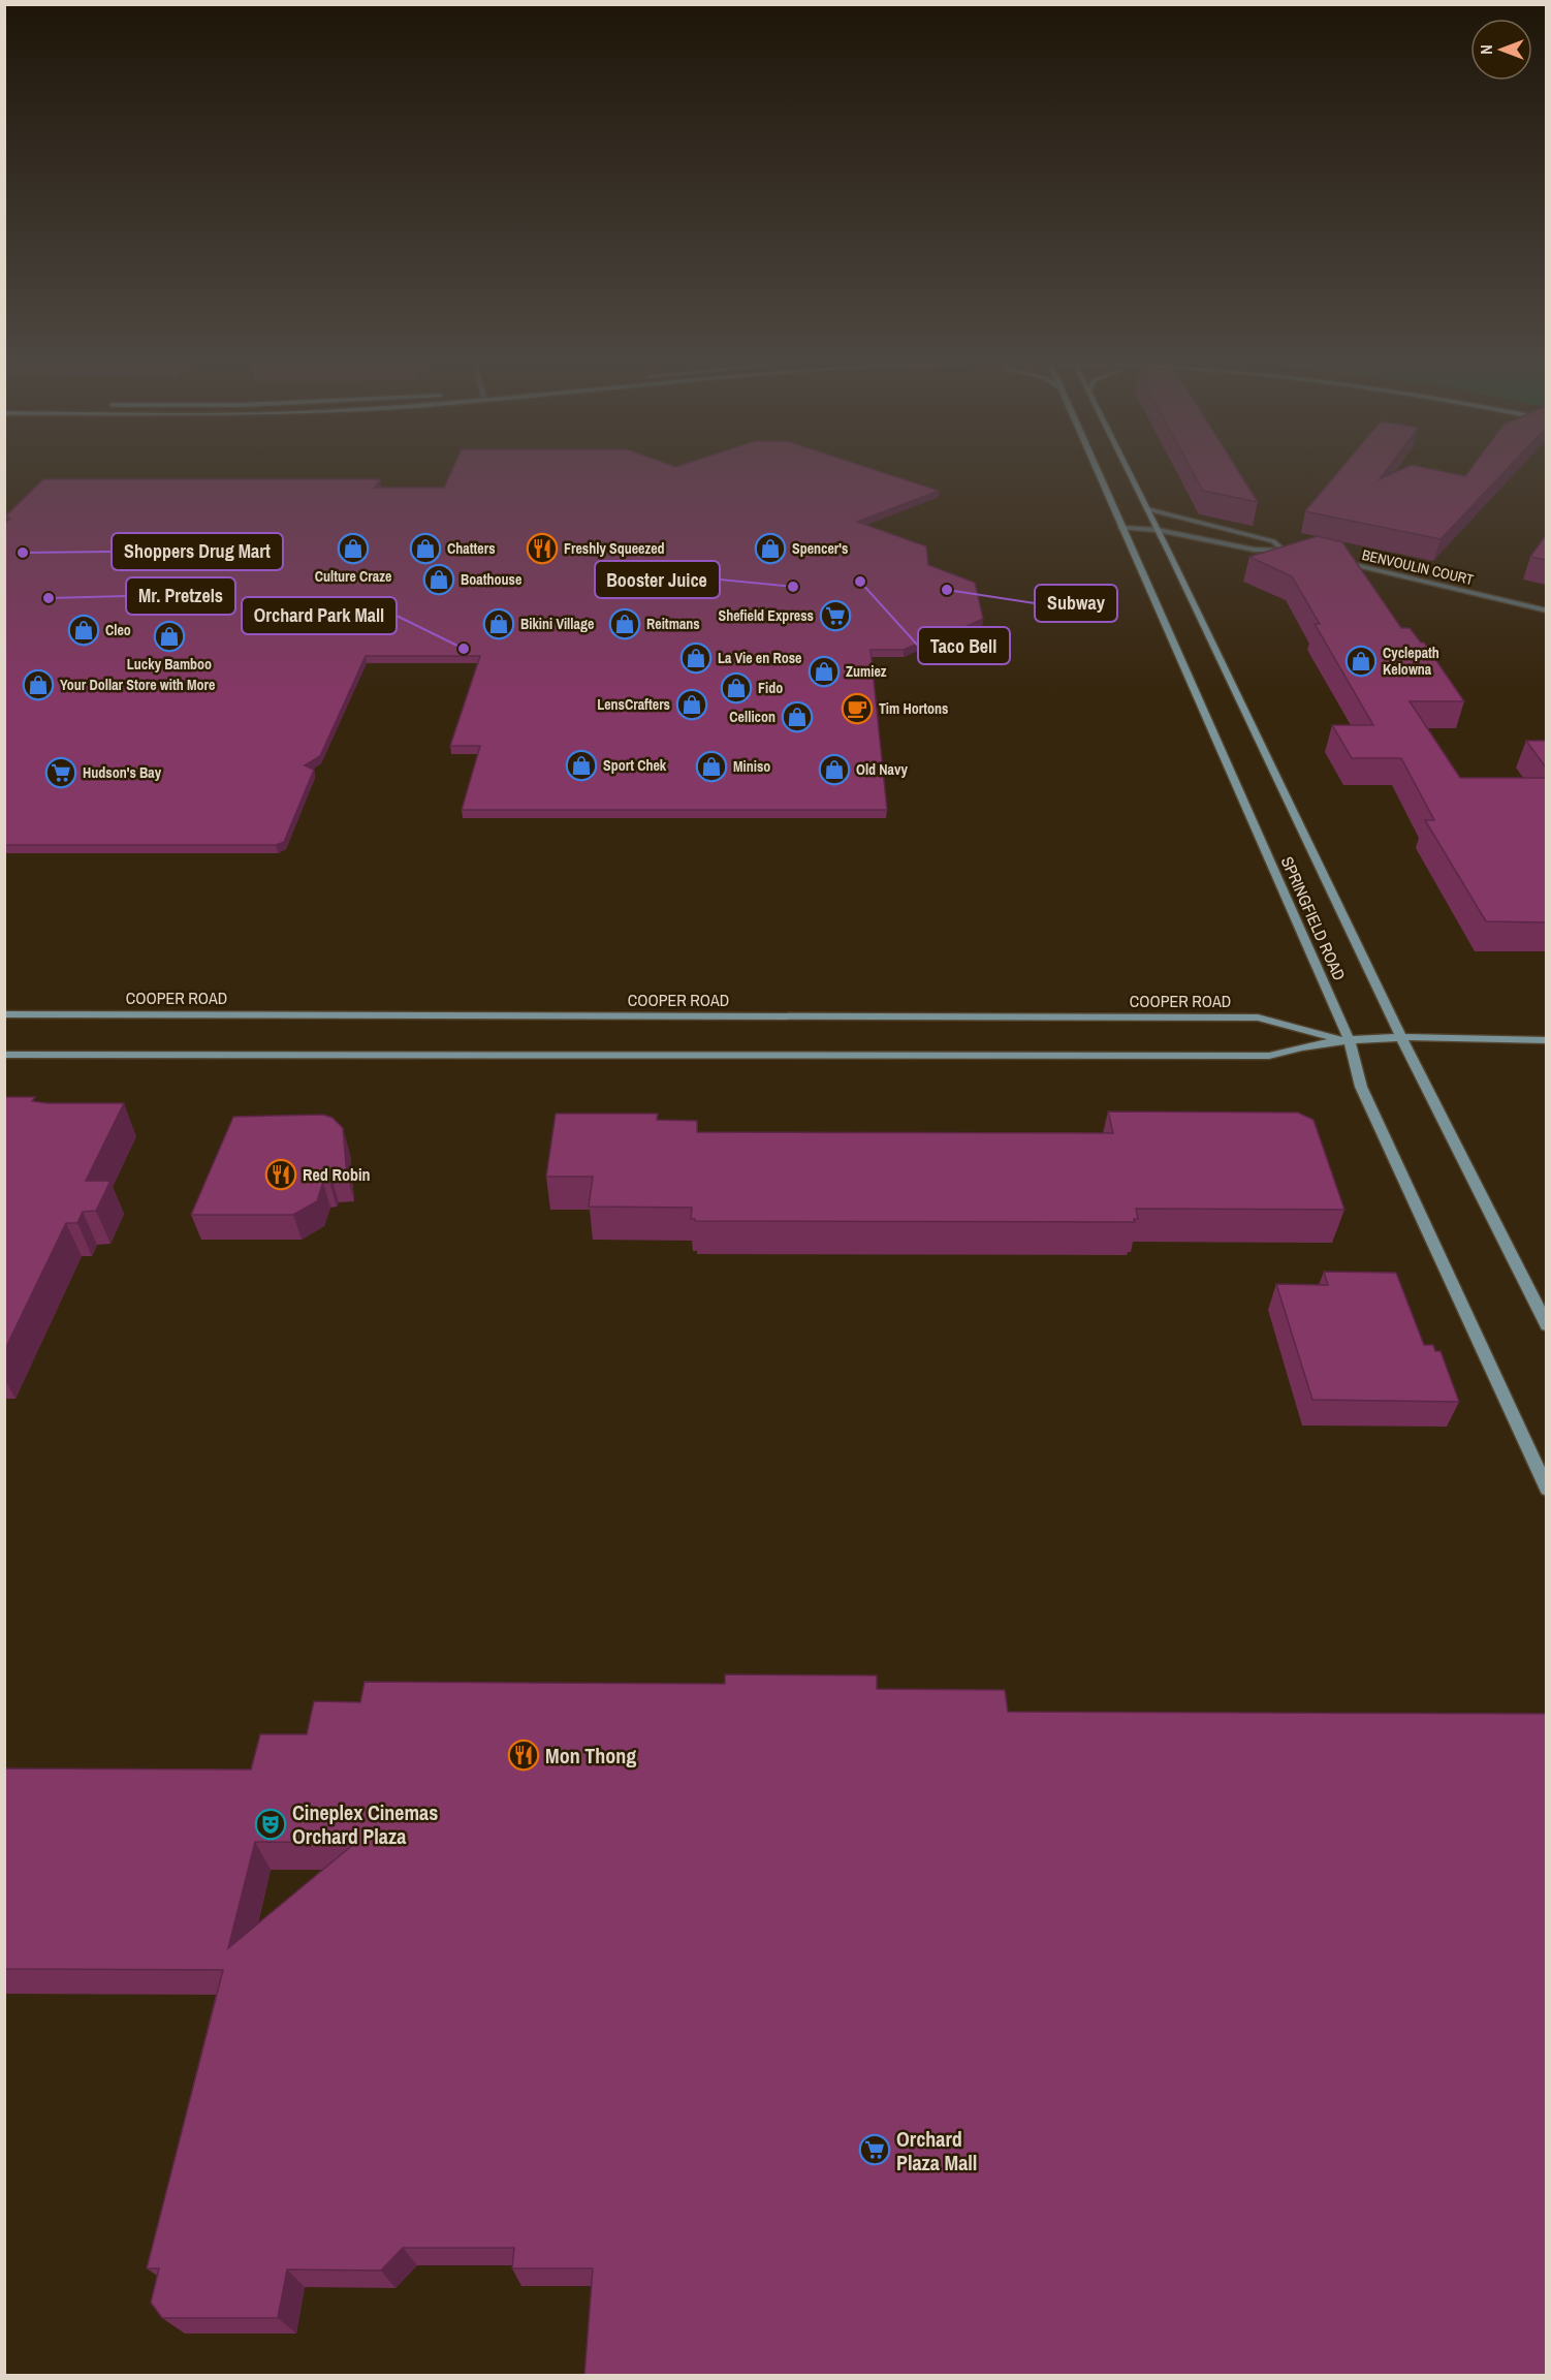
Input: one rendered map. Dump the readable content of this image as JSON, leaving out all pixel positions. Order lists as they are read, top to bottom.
{
  "streets": {
    "main road": ["SPRINGFIELD ROAD", "COOPER ROAD"],
    "street": ["BENVOULIN COURT"]
  },
  "crossings": [
    ["SPRINGFIELD ROAD", "COOPER ROAD"]
  ],
  "places": {
    "shop": [
      "Culture Craze",
      "Chatters",
      "Spencer's",
      "Boathouse",
      "Bikini Village",
      "Reitmans",
      "Cleo",
      "Lucky Bamboo",
      "La Vie en Rose",
      "Cyclepath Kelowna",
      "Zumiez",
      "Your Dollar Store with More",
      "Fido",
      "LensCrafters",
      "Cellicon",
      "Sport Chek",
      "Miniso",
      "Old Navy"
    ],
    "restaurant": ["Freshly Squeezed", "Red Robin", "Mon Thong"],
    "other": [
      "Shoppers Drug Mart",
      "Taco Bell",
      "Booster Juice",
      "Subway",
      "Mr. Pretzels",
      "Orchard Park Mall"
    ],
    "supermarket": ["Shefield Express", "Hudson's Bay", "Orchard Plaza Mall"],
    "cafe": ["Tim Hortons"],
    "theatre": ["Cineplex Cinemas Orchard Plaza"]
  },
  "north": "left"
}
